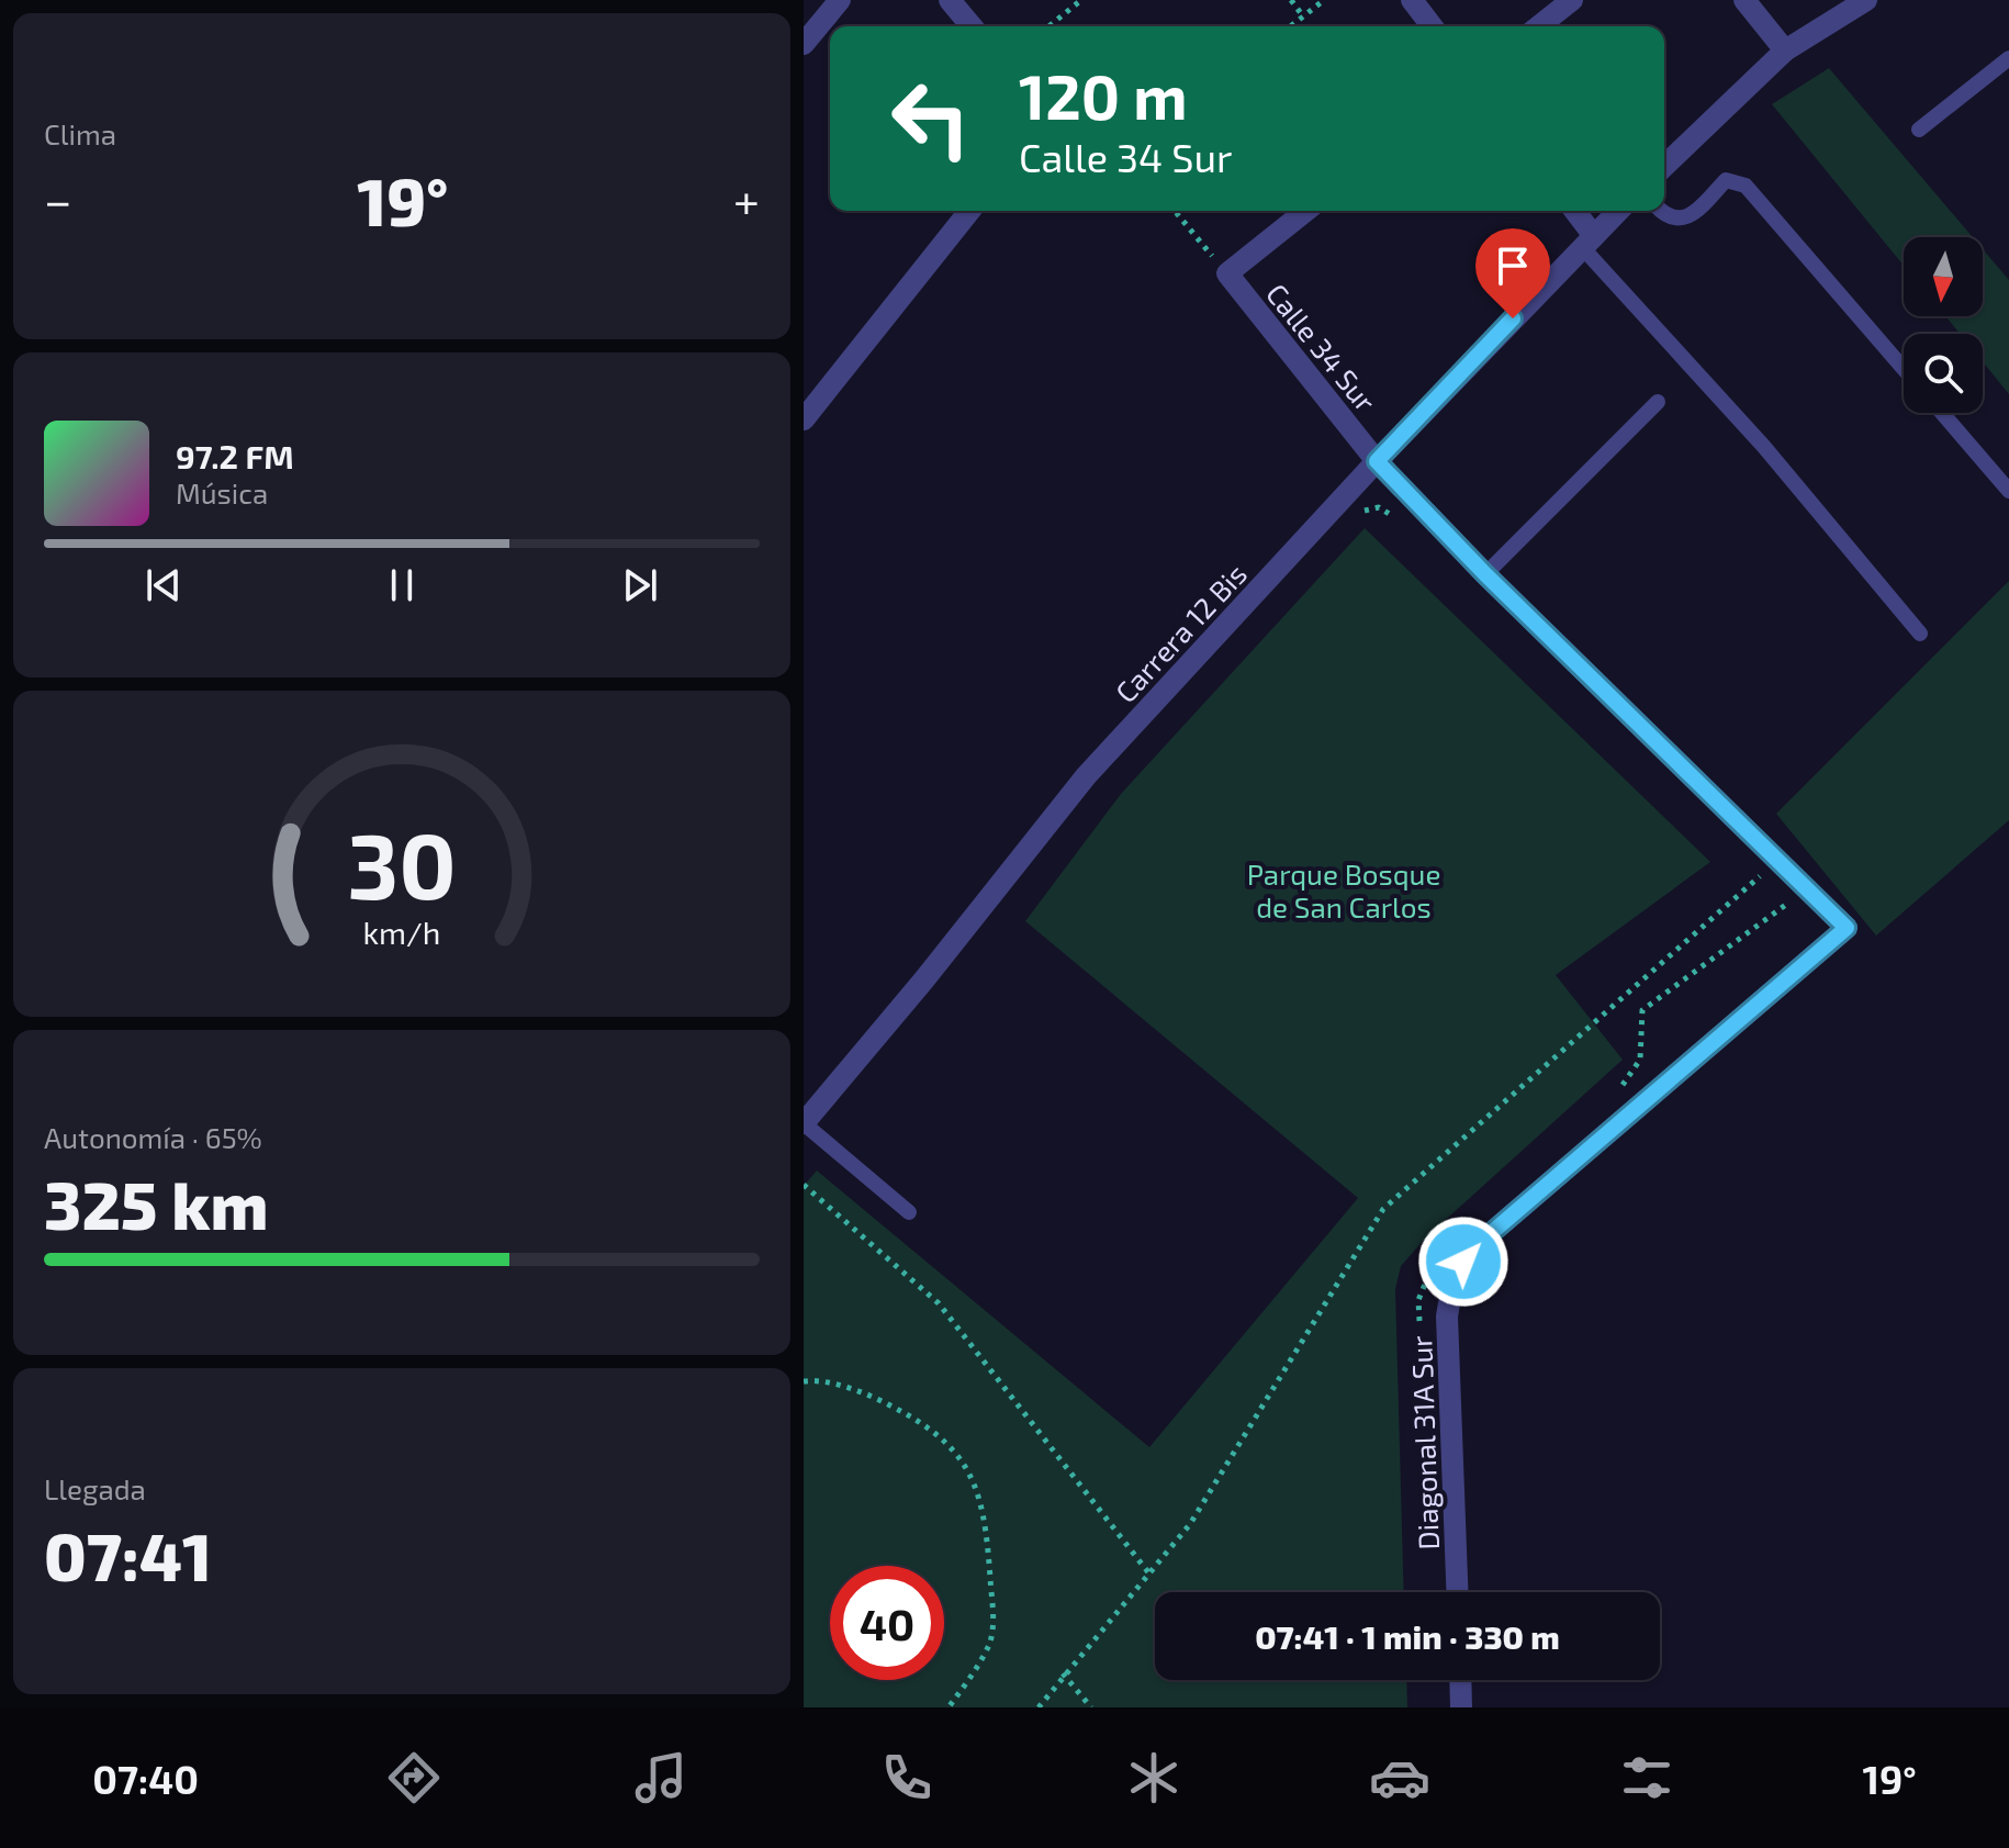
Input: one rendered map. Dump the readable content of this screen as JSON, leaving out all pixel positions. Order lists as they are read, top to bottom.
{
  "streets": {
    "street": ["Calle 34 Sur", "Carrera 12 Bis", "Diagonal 31A Sur"]
  },
  "crossings": [
    ["Calle 34 Sur", "Carrera 12 Bis"],
    ["Calle 34 Sur", "Diagonal 31A Sur"]
  ],
  "parks": ["Parque Bosque de San Carlos"],
  "north": "bottom",
  "page": {
    "tile": [
      "Clima",
      ["Autonomía · 65%", "325 km"],
      ["Llegada", "07:41"]
    ],
    "turn": ["120 m", "Calle 34 Sur"],
    "heat": ["−", "19°", "+"],
    "song": ["97.2 FM", "Música"],
    "limit": "40",
    "trip": "07:41 · 1 min · 330 m",
    "tabs": ["07:40", "19°"],
    "gauge": ["30", "km/h"]
  }
}
